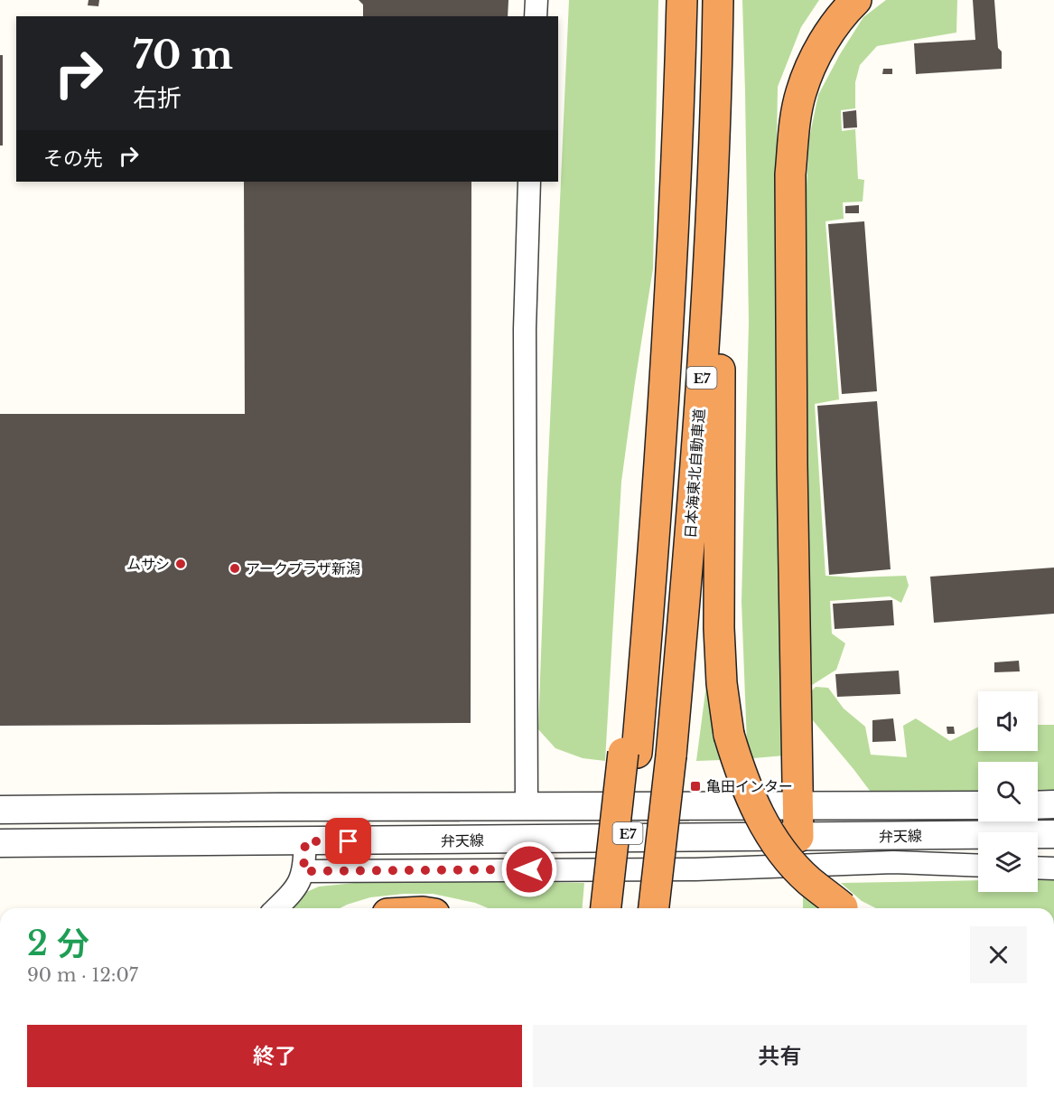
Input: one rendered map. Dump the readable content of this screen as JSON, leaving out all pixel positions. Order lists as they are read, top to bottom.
{
  "streets": {
    "highway": ["E7", "日本海東北自動車道"],
    "street": ["弁天線"]
  },
  "places": {
    "other": ["ムサシ", "アークプラザ新潟"],
    "transit": ["亀田インター"]
  },
  "page": {
    "turn": ["70 m", "右折"],
    "then": "その先",
    "heading": ["2 分", "90 m · 12:07"],
    "buttons": ["終了", "共有"]
  }
}
